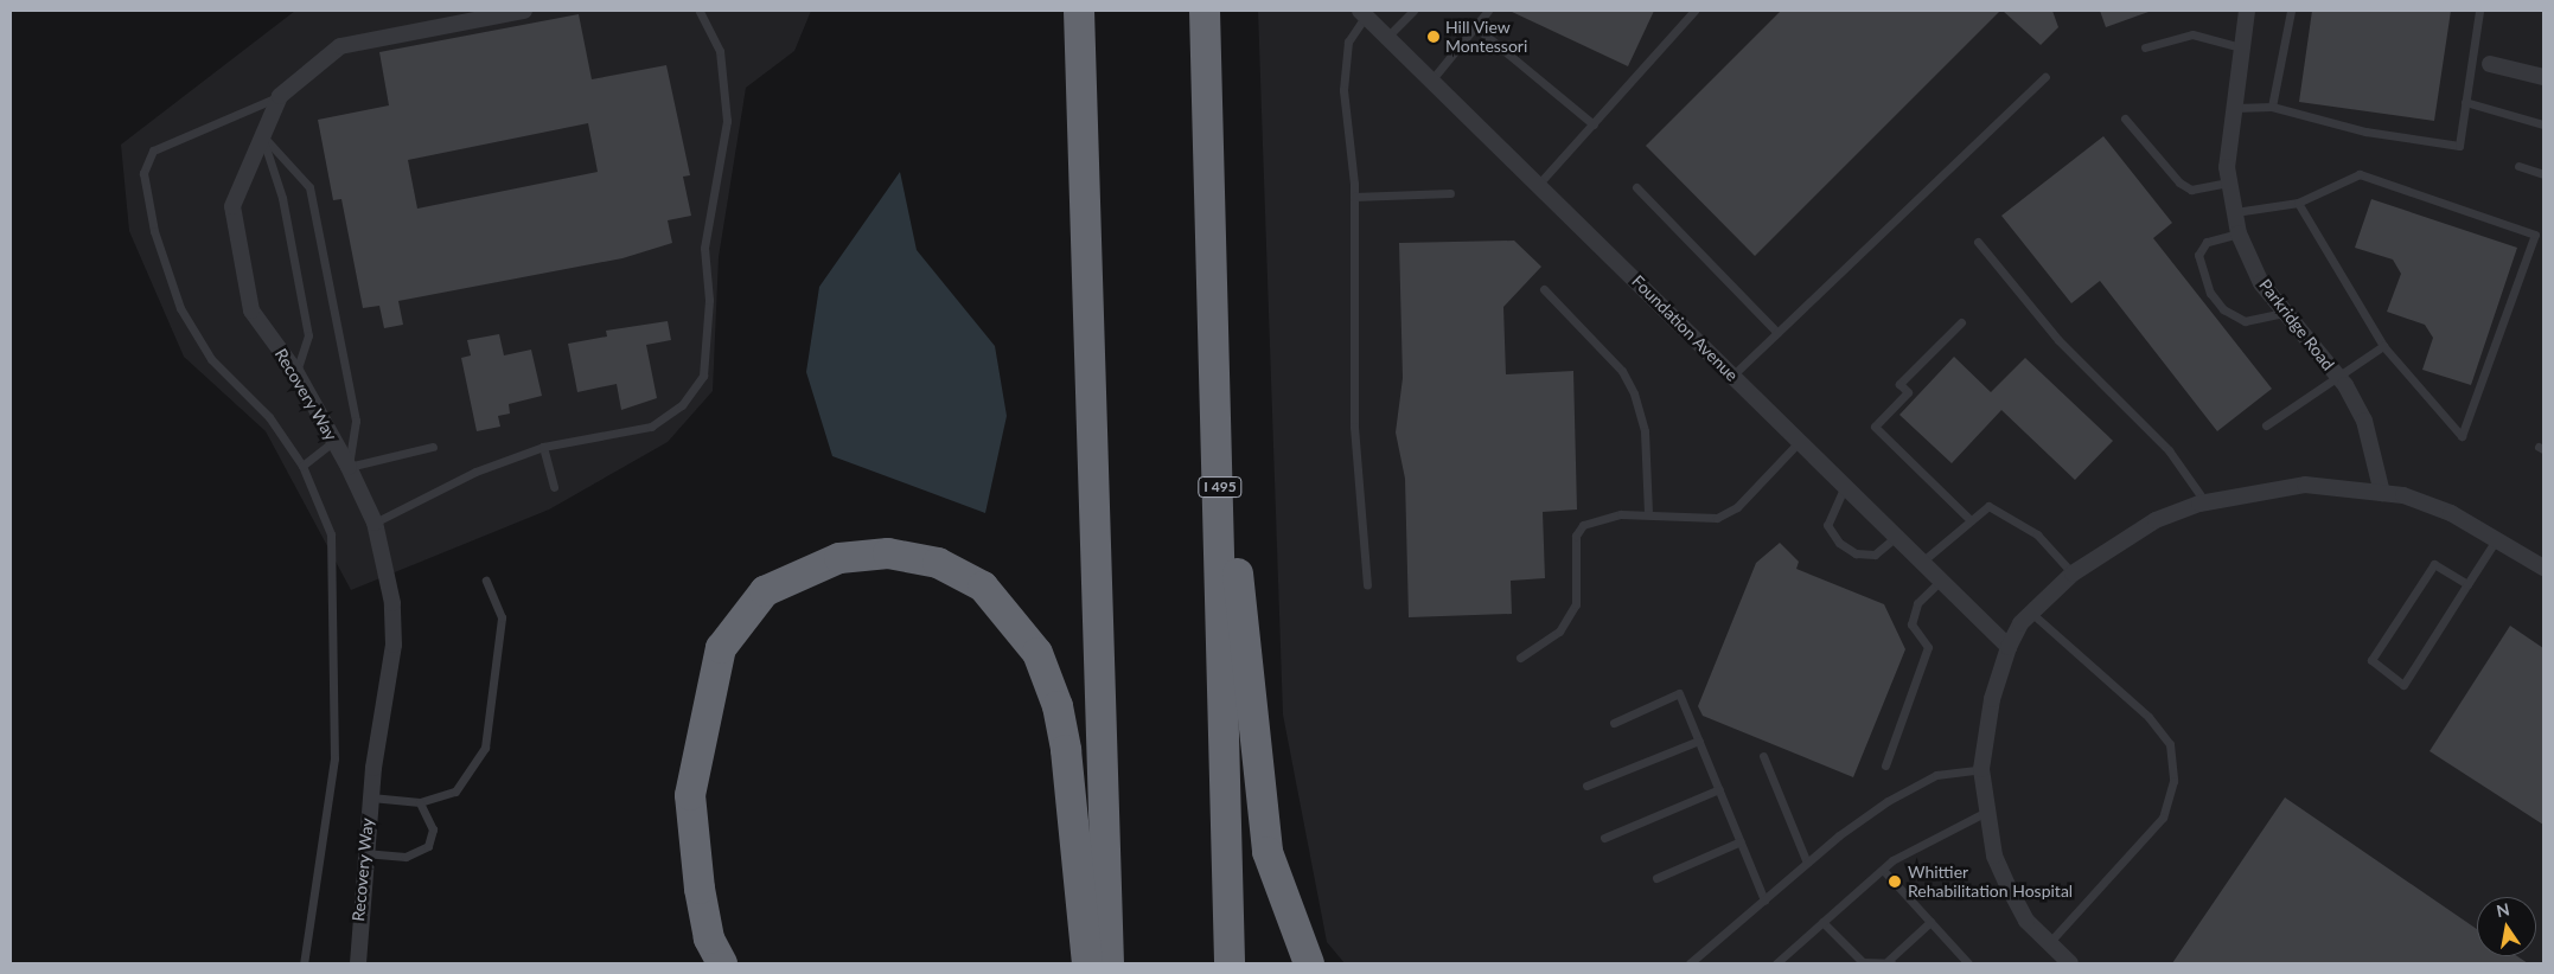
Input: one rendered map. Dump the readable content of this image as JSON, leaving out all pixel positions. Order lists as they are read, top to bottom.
{
  "streets": {
    "highway": ["I 495"],
    "street": ["Parkridge Road", "Foundation Avenue", "Recovery Way"]
  },
  "places": ["Hill View Montessori", "Whittier Rehabilitation Hospital"],
  "north": "top"
}
